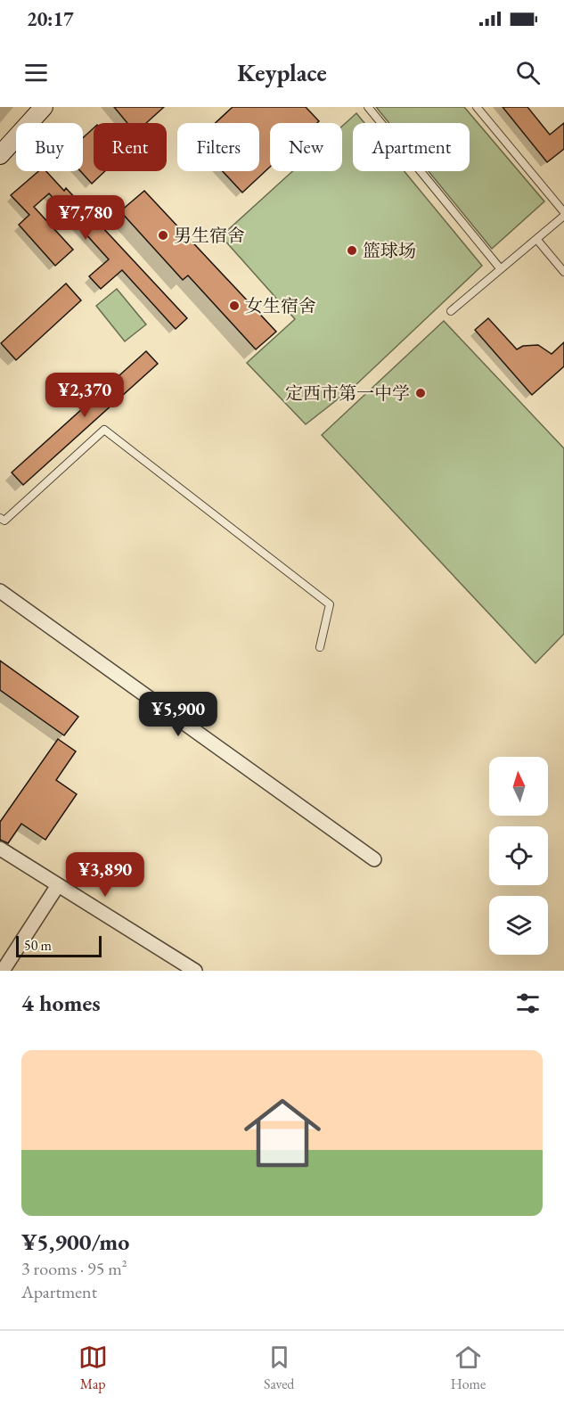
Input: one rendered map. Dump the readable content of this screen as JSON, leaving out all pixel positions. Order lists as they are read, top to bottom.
{
  "places": [
    "男生宿舍",
    "篮球场",
    "女生宿舍",
    "定西市第一中学"
  ],
  "scale_bar": "50 m",
  "north": "top",
  "page": {
    "status": "20:17",
    "header": "Keyplace",
    "chip": [
      "Buy",
      "Rent",
      "Filters",
      "New",
      "Apartment"
    ],
    "price": [
      "¥7,780",
      "¥2,370",
      "¥5,900",
      "¥3,890"
    ],
    "scale": "50 m",
    "heading": "4 homes",
    "list": [
      {
        "name": "¥5,900/mo",
        "note": "3 rooms · 95 m² · Apartment"
      }
    ],
    "tabs": ["Map", "Saved", "Home"]
  }
}
